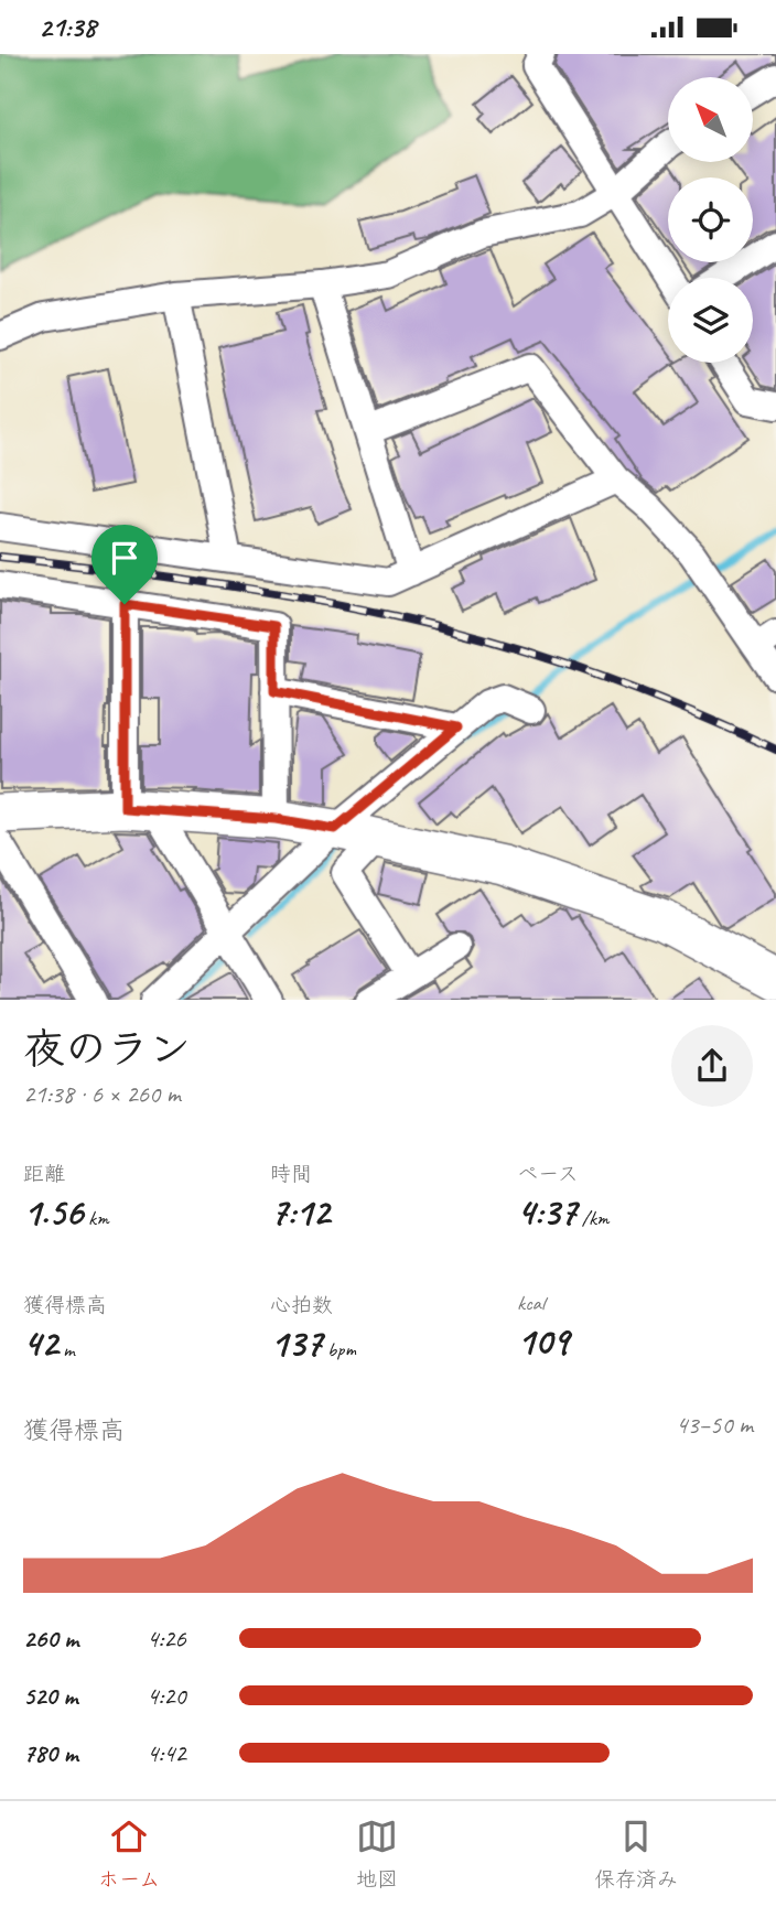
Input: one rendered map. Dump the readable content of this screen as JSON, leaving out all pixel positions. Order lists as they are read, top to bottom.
{
  "north": "top left",
  "page": {
    "status": "21:38",
    "heading": ["夜のラン", "21:38 · 6 × 260 m"],
    "stats": [
      ["距離", "1.56 km"],
      ["時間", "7:12"],
      ["ペース", "4:37 /km"],
      ["獲得標高", "42 m"],
      ["心拍数", "137 bpm"],
      ["kcal", "109"]
    ],
    "chart": ["獲得標高", "43–50 m"],
    "list": [
      {
        "name": "260 m",
        "note": "4:26"
      },
      {
        "name": "520 m",
        "note": "4:20"
      },
      {
        "name": "780 m",
        "note": "4:42"
      }
    ],
    "tabs": ["ホーム", "地図", "保存済み"]
  }
}
